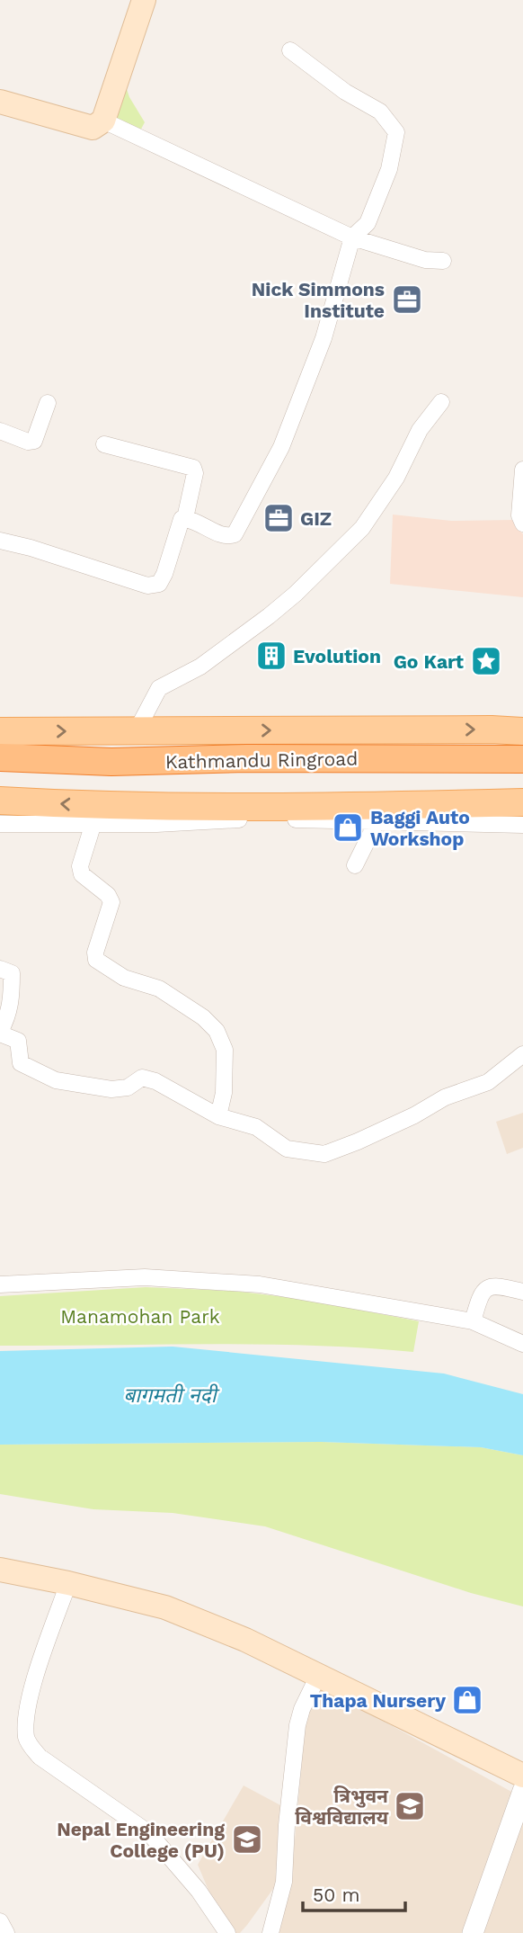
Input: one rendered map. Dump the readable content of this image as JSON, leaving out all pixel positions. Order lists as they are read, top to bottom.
{
  "streets": {
    "highway": ["Kathmandu Ringroad"]
  },
  "water": ["बागमती नदी"],
  "parks": ["Manamohan Park"],
  "places": {
    "office": ["Nick Simmons Institute", "GIZ"],
    "building": ["Evolution"],
    "place": ["Go Kart"],
    "shop": ["Baggi Auto Workshop", "Thapa Nursery"],
    "school or university": ["त्रिभुवन विश्वविद्यालय", "Nepal Engineering College (PU)"]
  },
  "scale_bar": "50 m"
}
